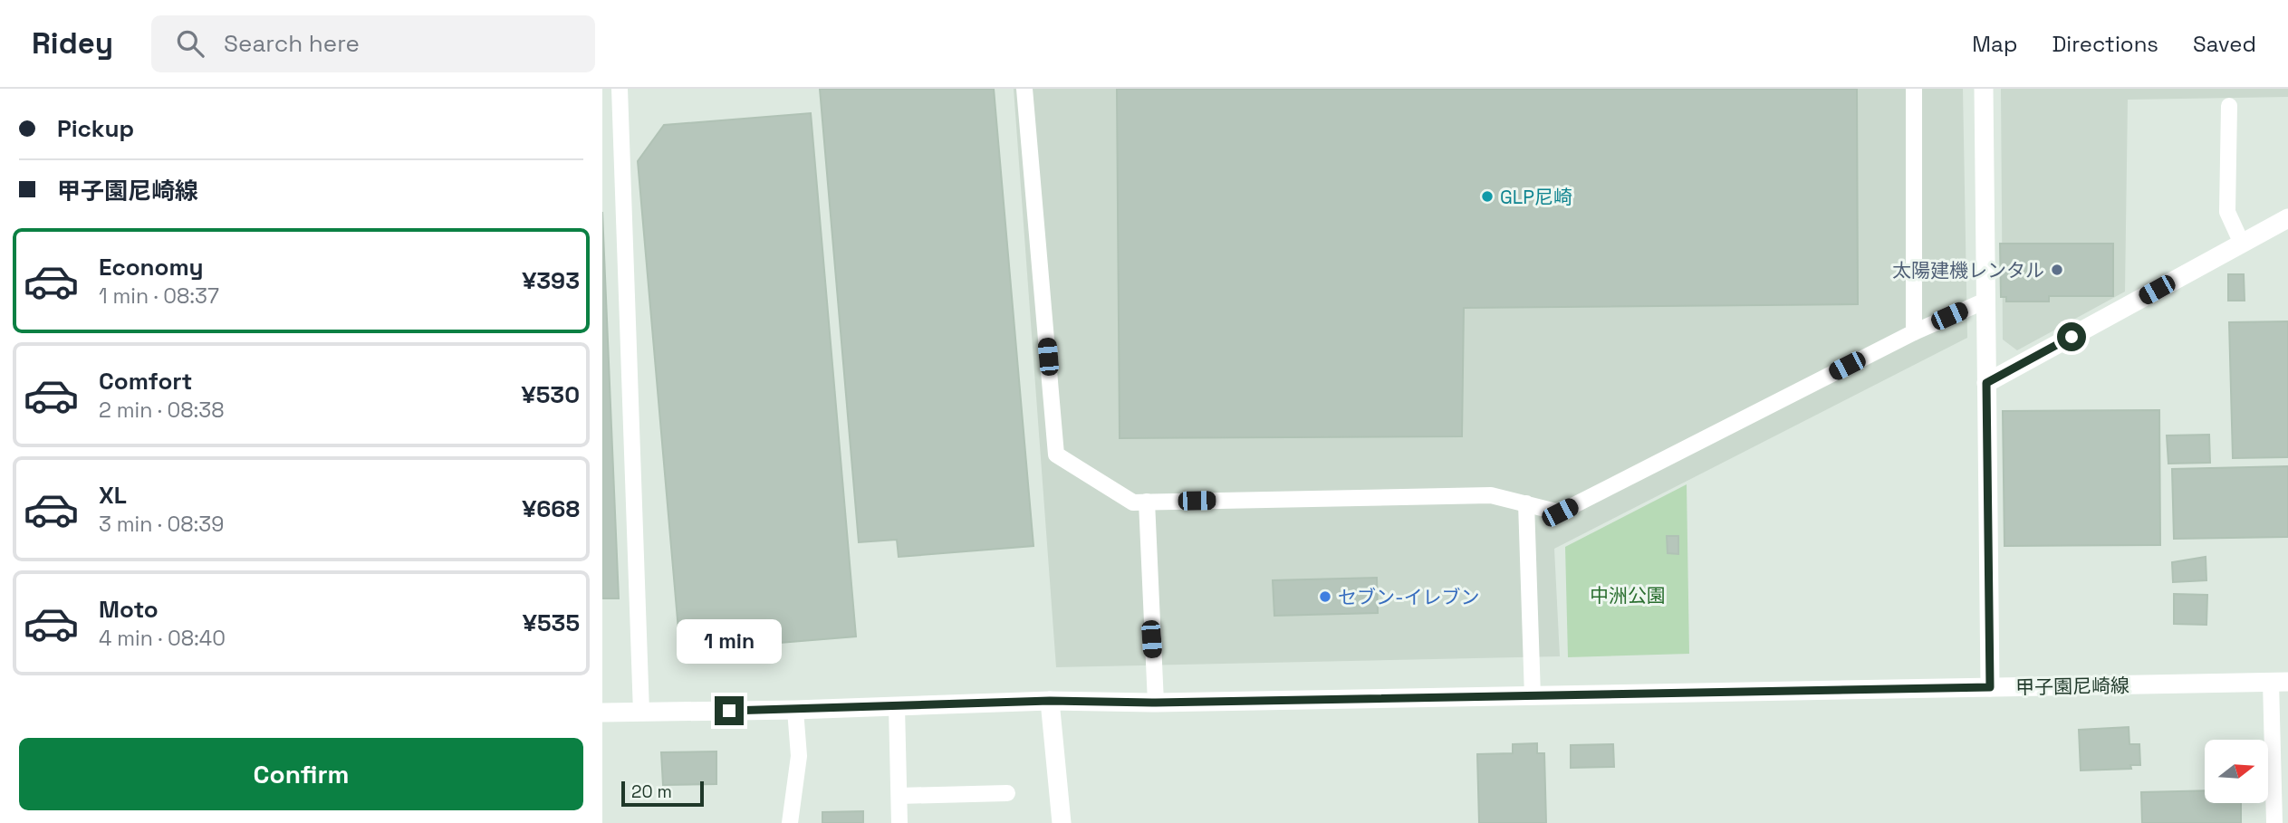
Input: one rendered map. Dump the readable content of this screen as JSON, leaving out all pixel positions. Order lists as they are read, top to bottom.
{
  "streets": {
    "main road": ["甲子園尼崎線"]
  },
  "parks": ["中洲公園"],
  "places": ["GLP尼崎", "太陽建機レンタル", "セブン-イレブン"],
  "scale_bar": "20 m",
  "north": "right",
  "page": {
    "header": "Ridey",
    "search": "Search here",
    "nav": ["Map", "Directions", "Saved"],
    "banner": ["Pickup", "甲子園尼崎線"],
    "list": [
      {
        "name": "Economy",
        "note": "1 min · 08:37",
        "value": "¥393"
      },
      {
        "name": "Comfort",
        "note": "2 min · 08:38",
        "value": "¥530"
      },
      {
        "name": "XL",
        "note": "3 min · 08:39",
        "value": "¥668"
      },
      {
        "name": "Moto",
        "note": "4 min · 08:40",
        "value": "¥535"
      }
    ],
    "bubble": "1 min",
    "buttons": "Confirm",
    "scale": "20 m"
  }
}
